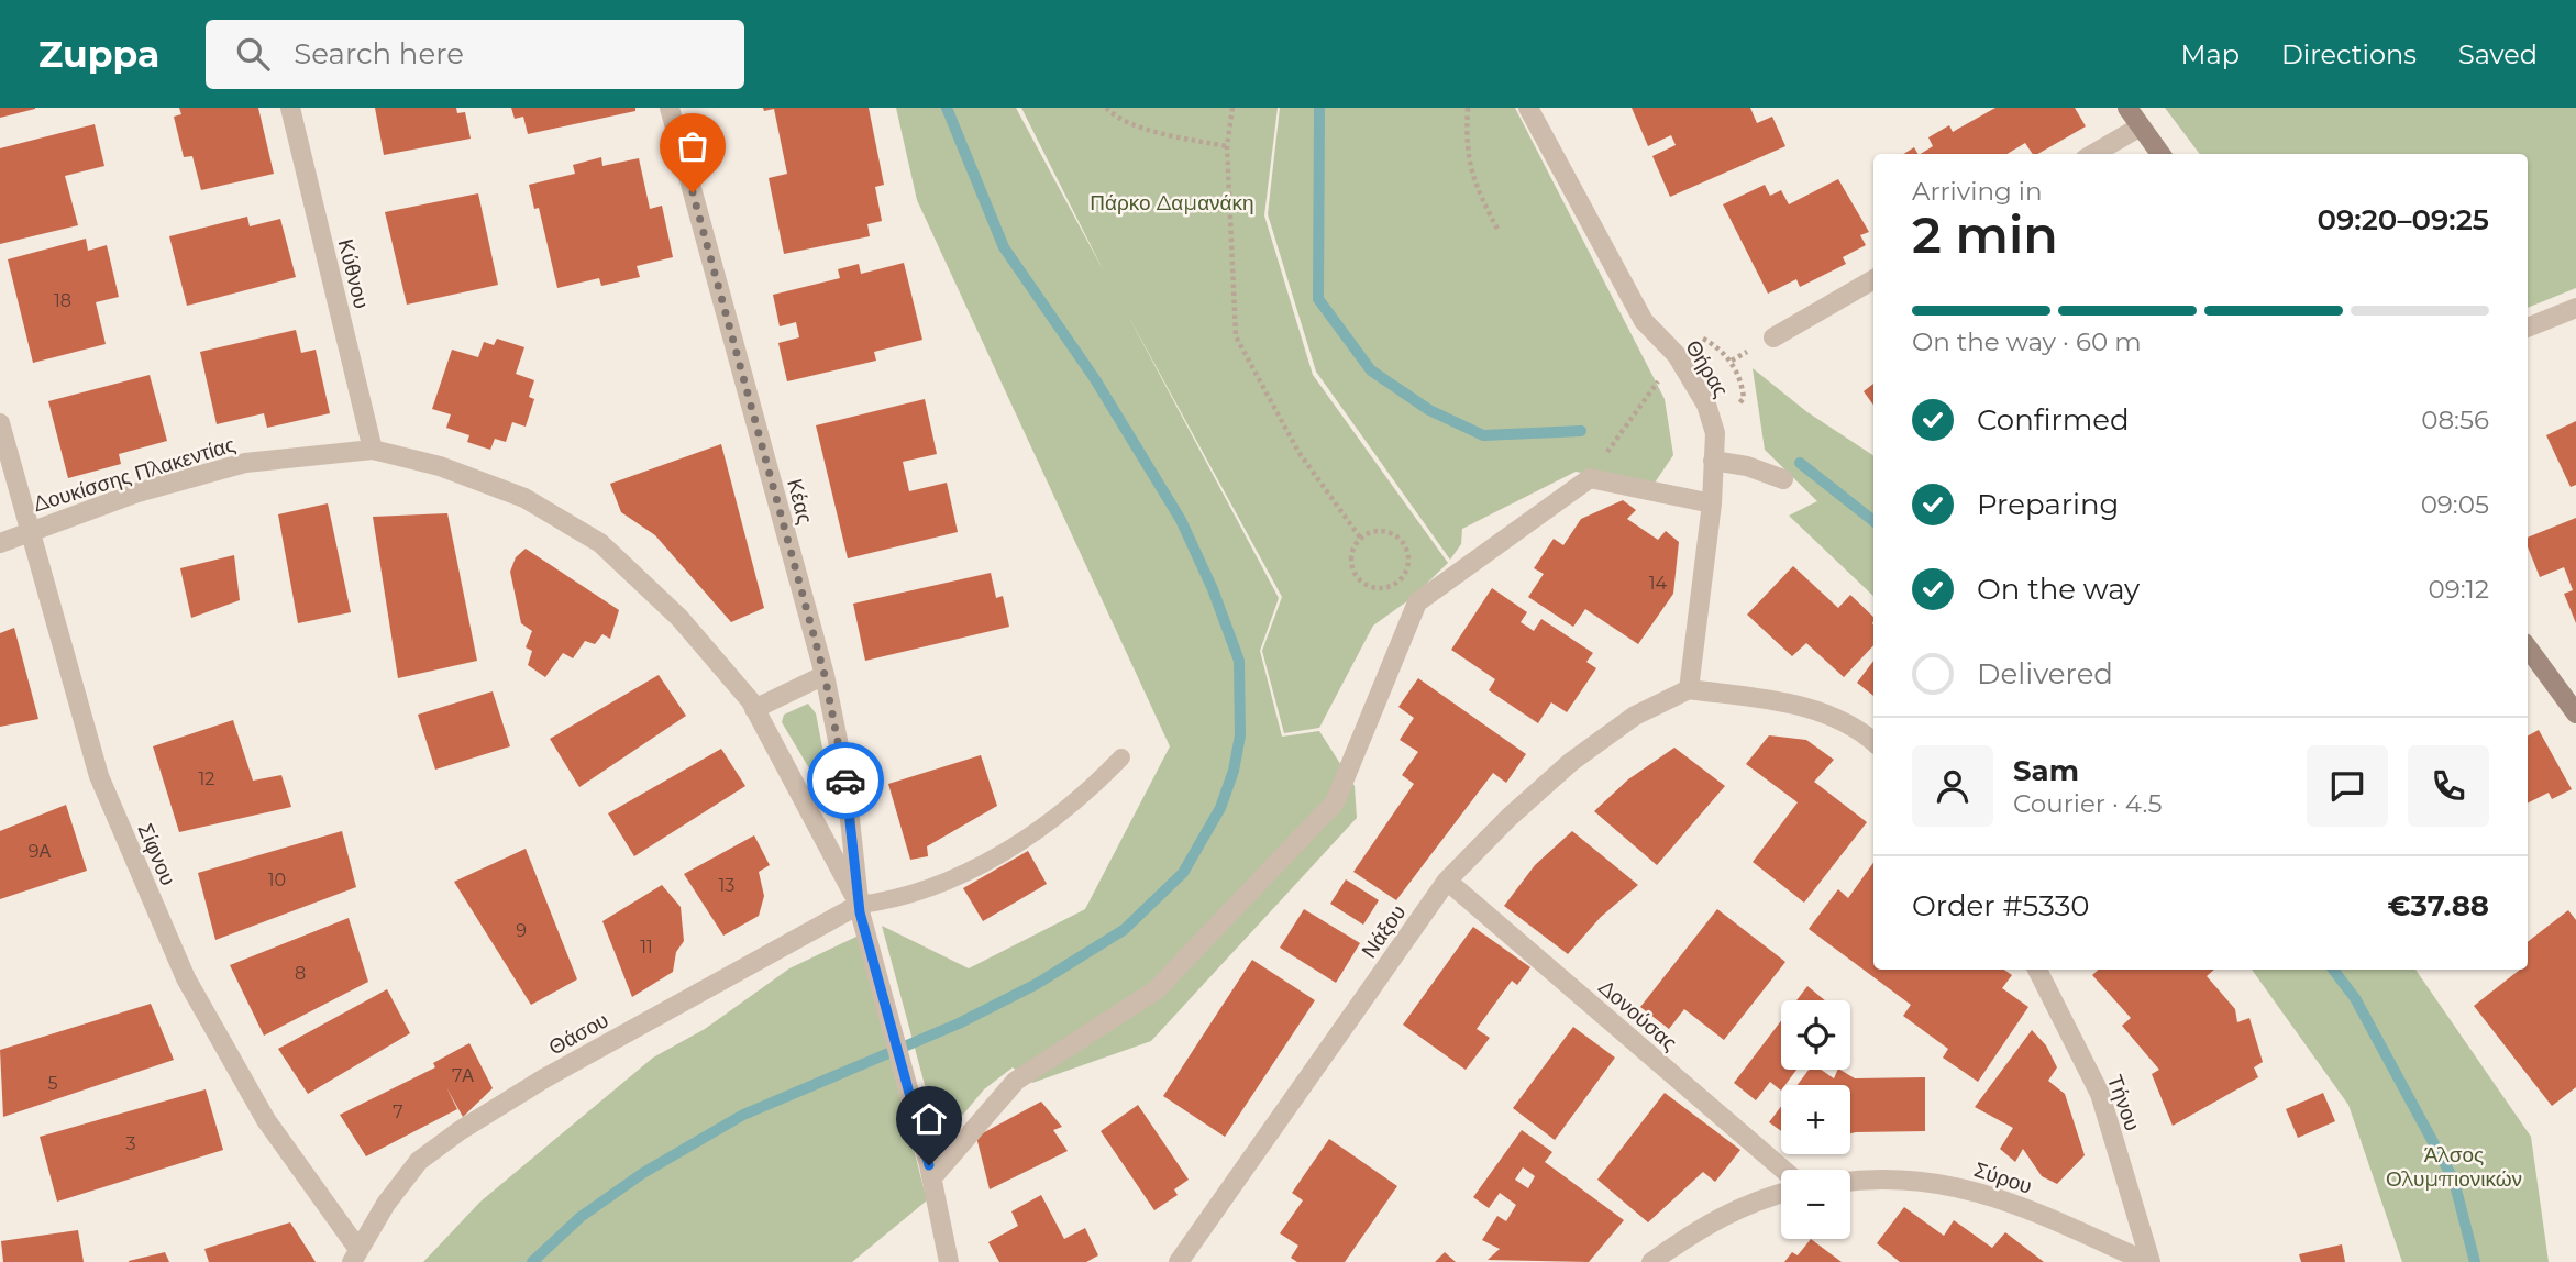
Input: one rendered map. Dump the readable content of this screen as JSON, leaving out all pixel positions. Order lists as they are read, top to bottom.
{
  "streets": {
    "street": [
      "Κύθνου",
      "Θήρας",
      "Δουκίσσης Πλακεντίας",
      "Κέας",
      "Σίφνου",
      "Νάξου",
      "Δονούσας",
      "Θάσου",
      "Τήνου",
      "Σύρου"
    ]
  },
  "crossings": [
    ["Κύθνου", "Δουκίσσης Πλακεντίας"],
    ["Θήρας", "Νάξου"],
    ["Δουκίσσης Πλακεντίας", "Κέας"],
    ["Δουκίσσης Πλακεντίας", "Σίφνου"],
    ["Δουκίσσης Πλακεντίας", "Θάσου"],
    ["Κέας", "Θάσου"],
    ["Σίφνου", "Θάσου"],
    ["Νάξου", "Δονούσας"],
    ["Τήνου", "Σύρου"]
  ],
  "parks": ["Πάρκο Δαμανάκη", "Άλσος Ολυμπιονικών"],
  "house_numbers": [
    "18",
    "14",
    "12",
    "9Α",
    "10",
    "13",
    "9",
    "11",
    "8",
    "7Α",
    "5",
    "7",
    "3"
  ],
  "page": {
    "header": "Zuppa",
    "search": "Search here",
    "nav": ["Map", "Directions", "Saved"],
    "heading": ["2 min", "Arriving in", "09:20–09:25"],
    "panel": [
      "Sam",
      "Courier · 4.5",
      "Order #5330",
      "€37.88"
    ],
    "bar": "On the way · 60 m",
    "list": [
      ["Confirmed", "08:56"],
      ["Preparing", "09:05"],
      ["On the way", "09:12"],
      "Delivered"
    ],
    "map_buttons": ["+", "−"]
  }
}
